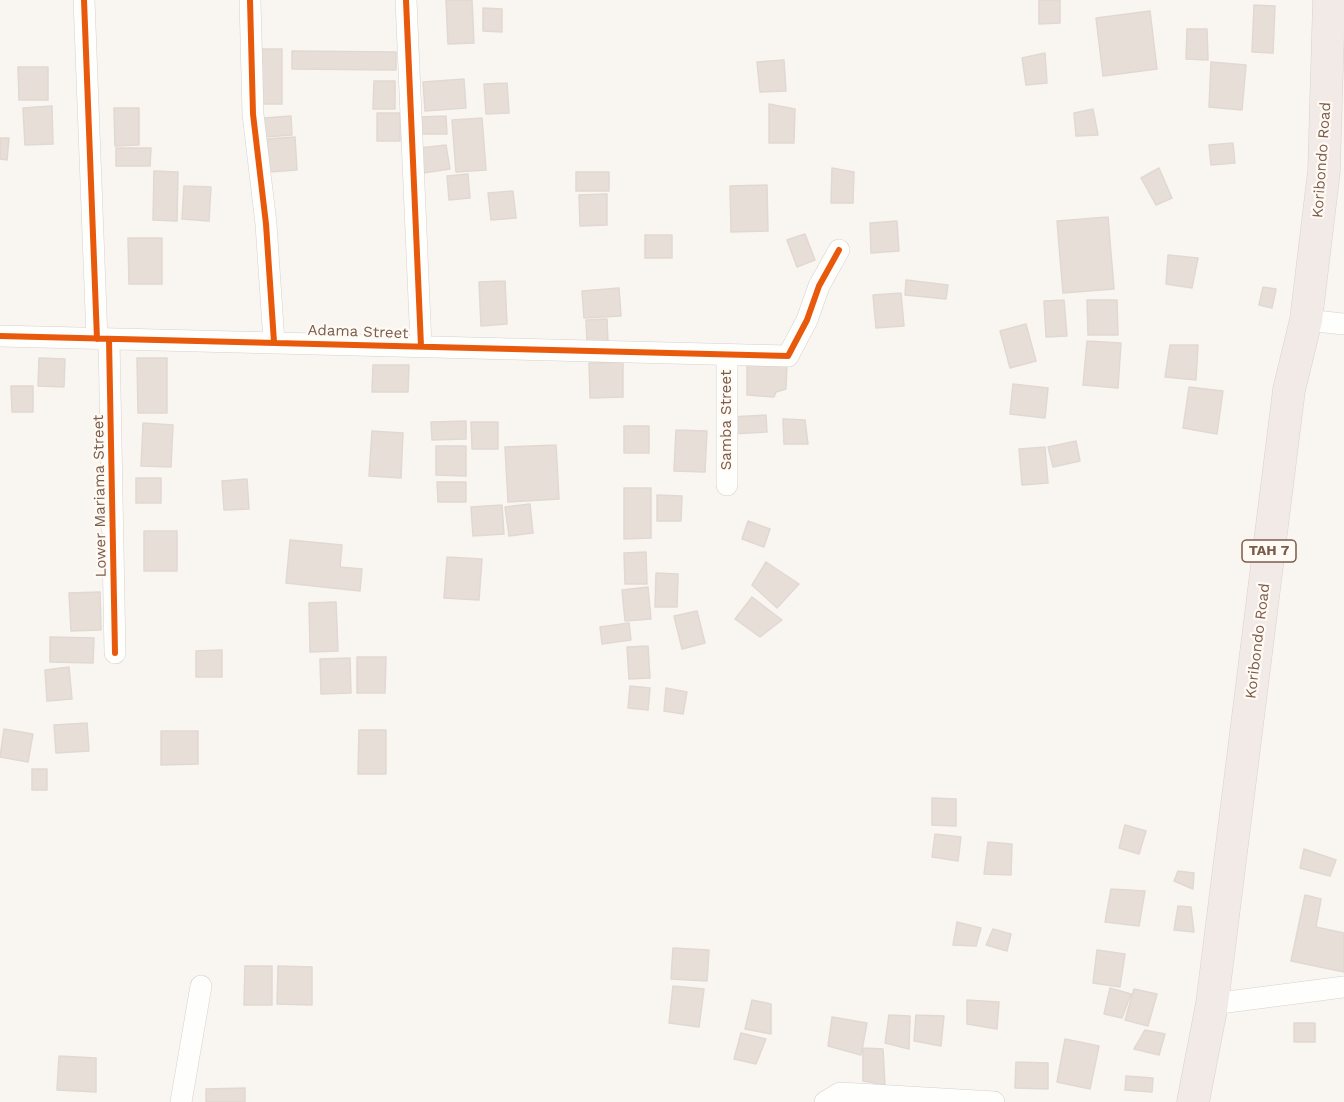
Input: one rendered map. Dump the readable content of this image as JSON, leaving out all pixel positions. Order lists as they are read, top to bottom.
{
  "streets": {
    "highway": ["Koribondo Road", "TAH 7"],
    "street": ["Adama Street", "Samba Street", "Lower Mariama Street"]
  },
  "crossings": [
    ["Adama Street", "Samba Street"],
    ["Adama Street", "Lower Mariama Street"]
  ]
}
